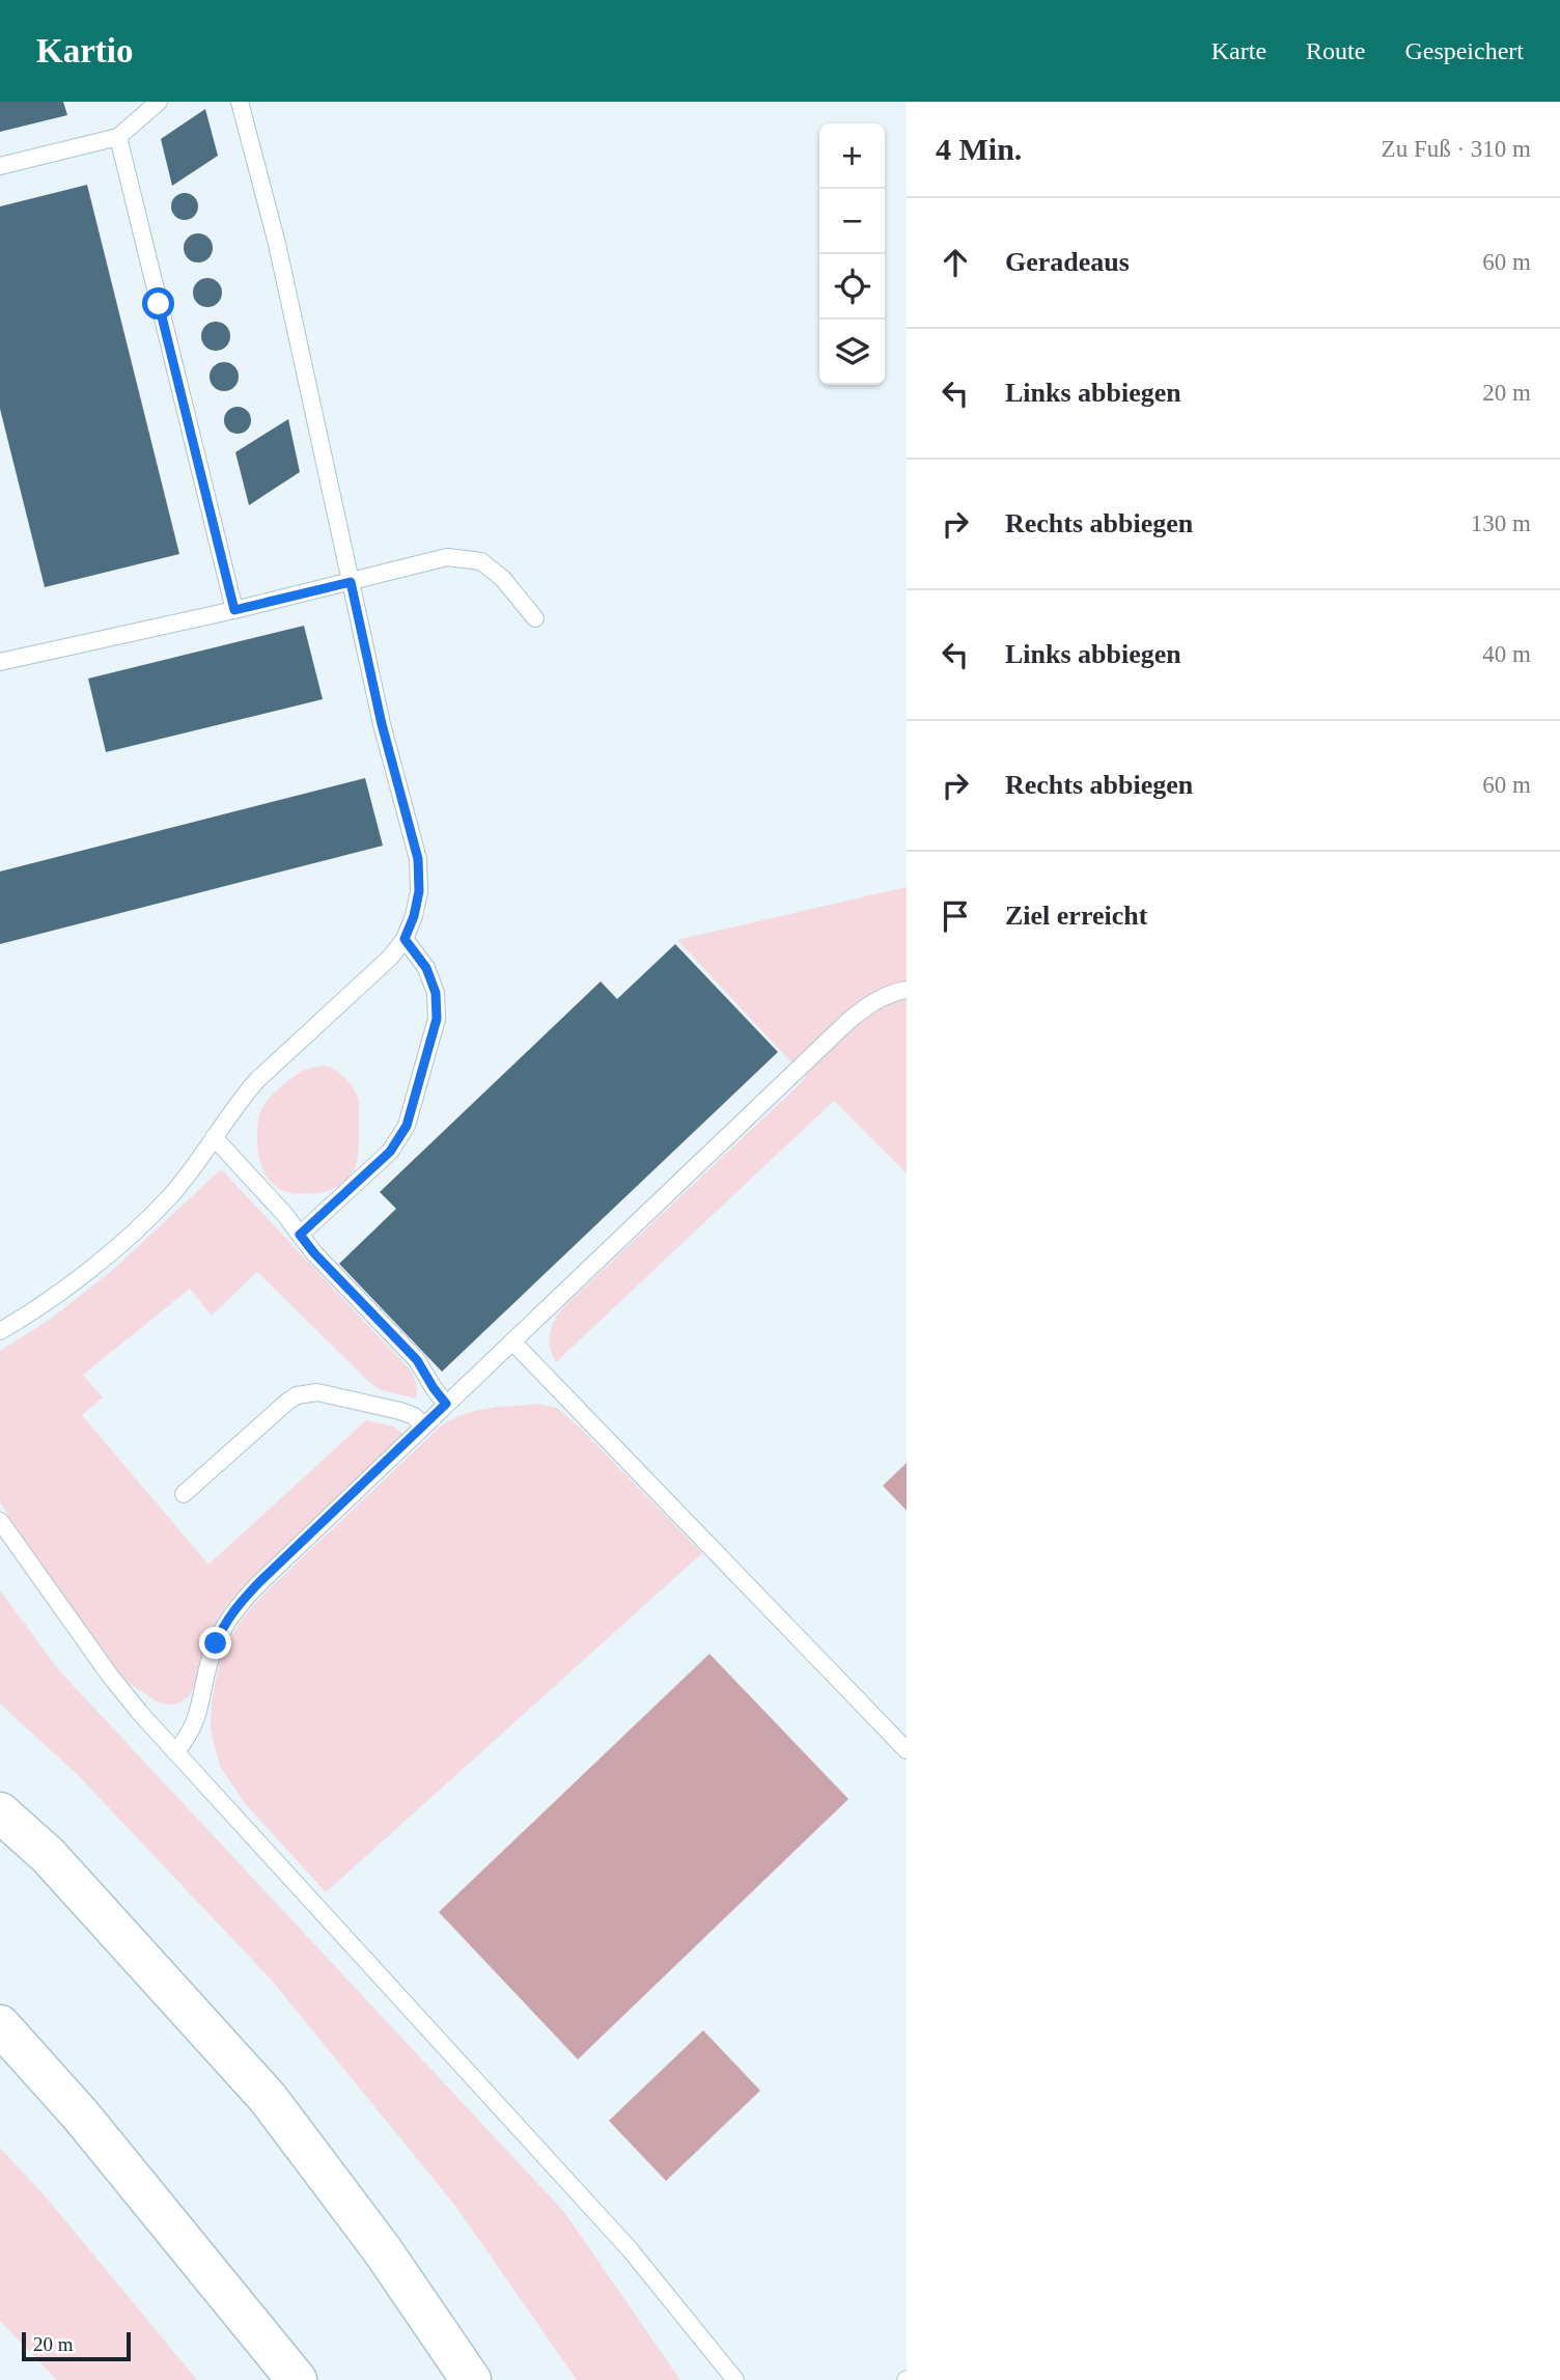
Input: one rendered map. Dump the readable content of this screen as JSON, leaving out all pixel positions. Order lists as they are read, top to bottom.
{
  "scale_bar": "20 m",
  "page": {
    "header": "Kartio",
    "nav": ["Karte", "Route", "Gespeichert"],
    "heading": ["4 Min.", "Zu Fuß · 310 m"],
    "map_buttons": ["+", "−"],
    "list": [
      ["Geradeaus", "60 m"],
      ["Links abbiegen", "20 m"],
      ["Rechts abbiegen", "130 m"],
      ["Links abbiegen", "40 m"],
      ["Rechts abbiegen", "60 m"],
      "Ziel erreicht"
    ],
    "scale": "20 m"
  }
}
